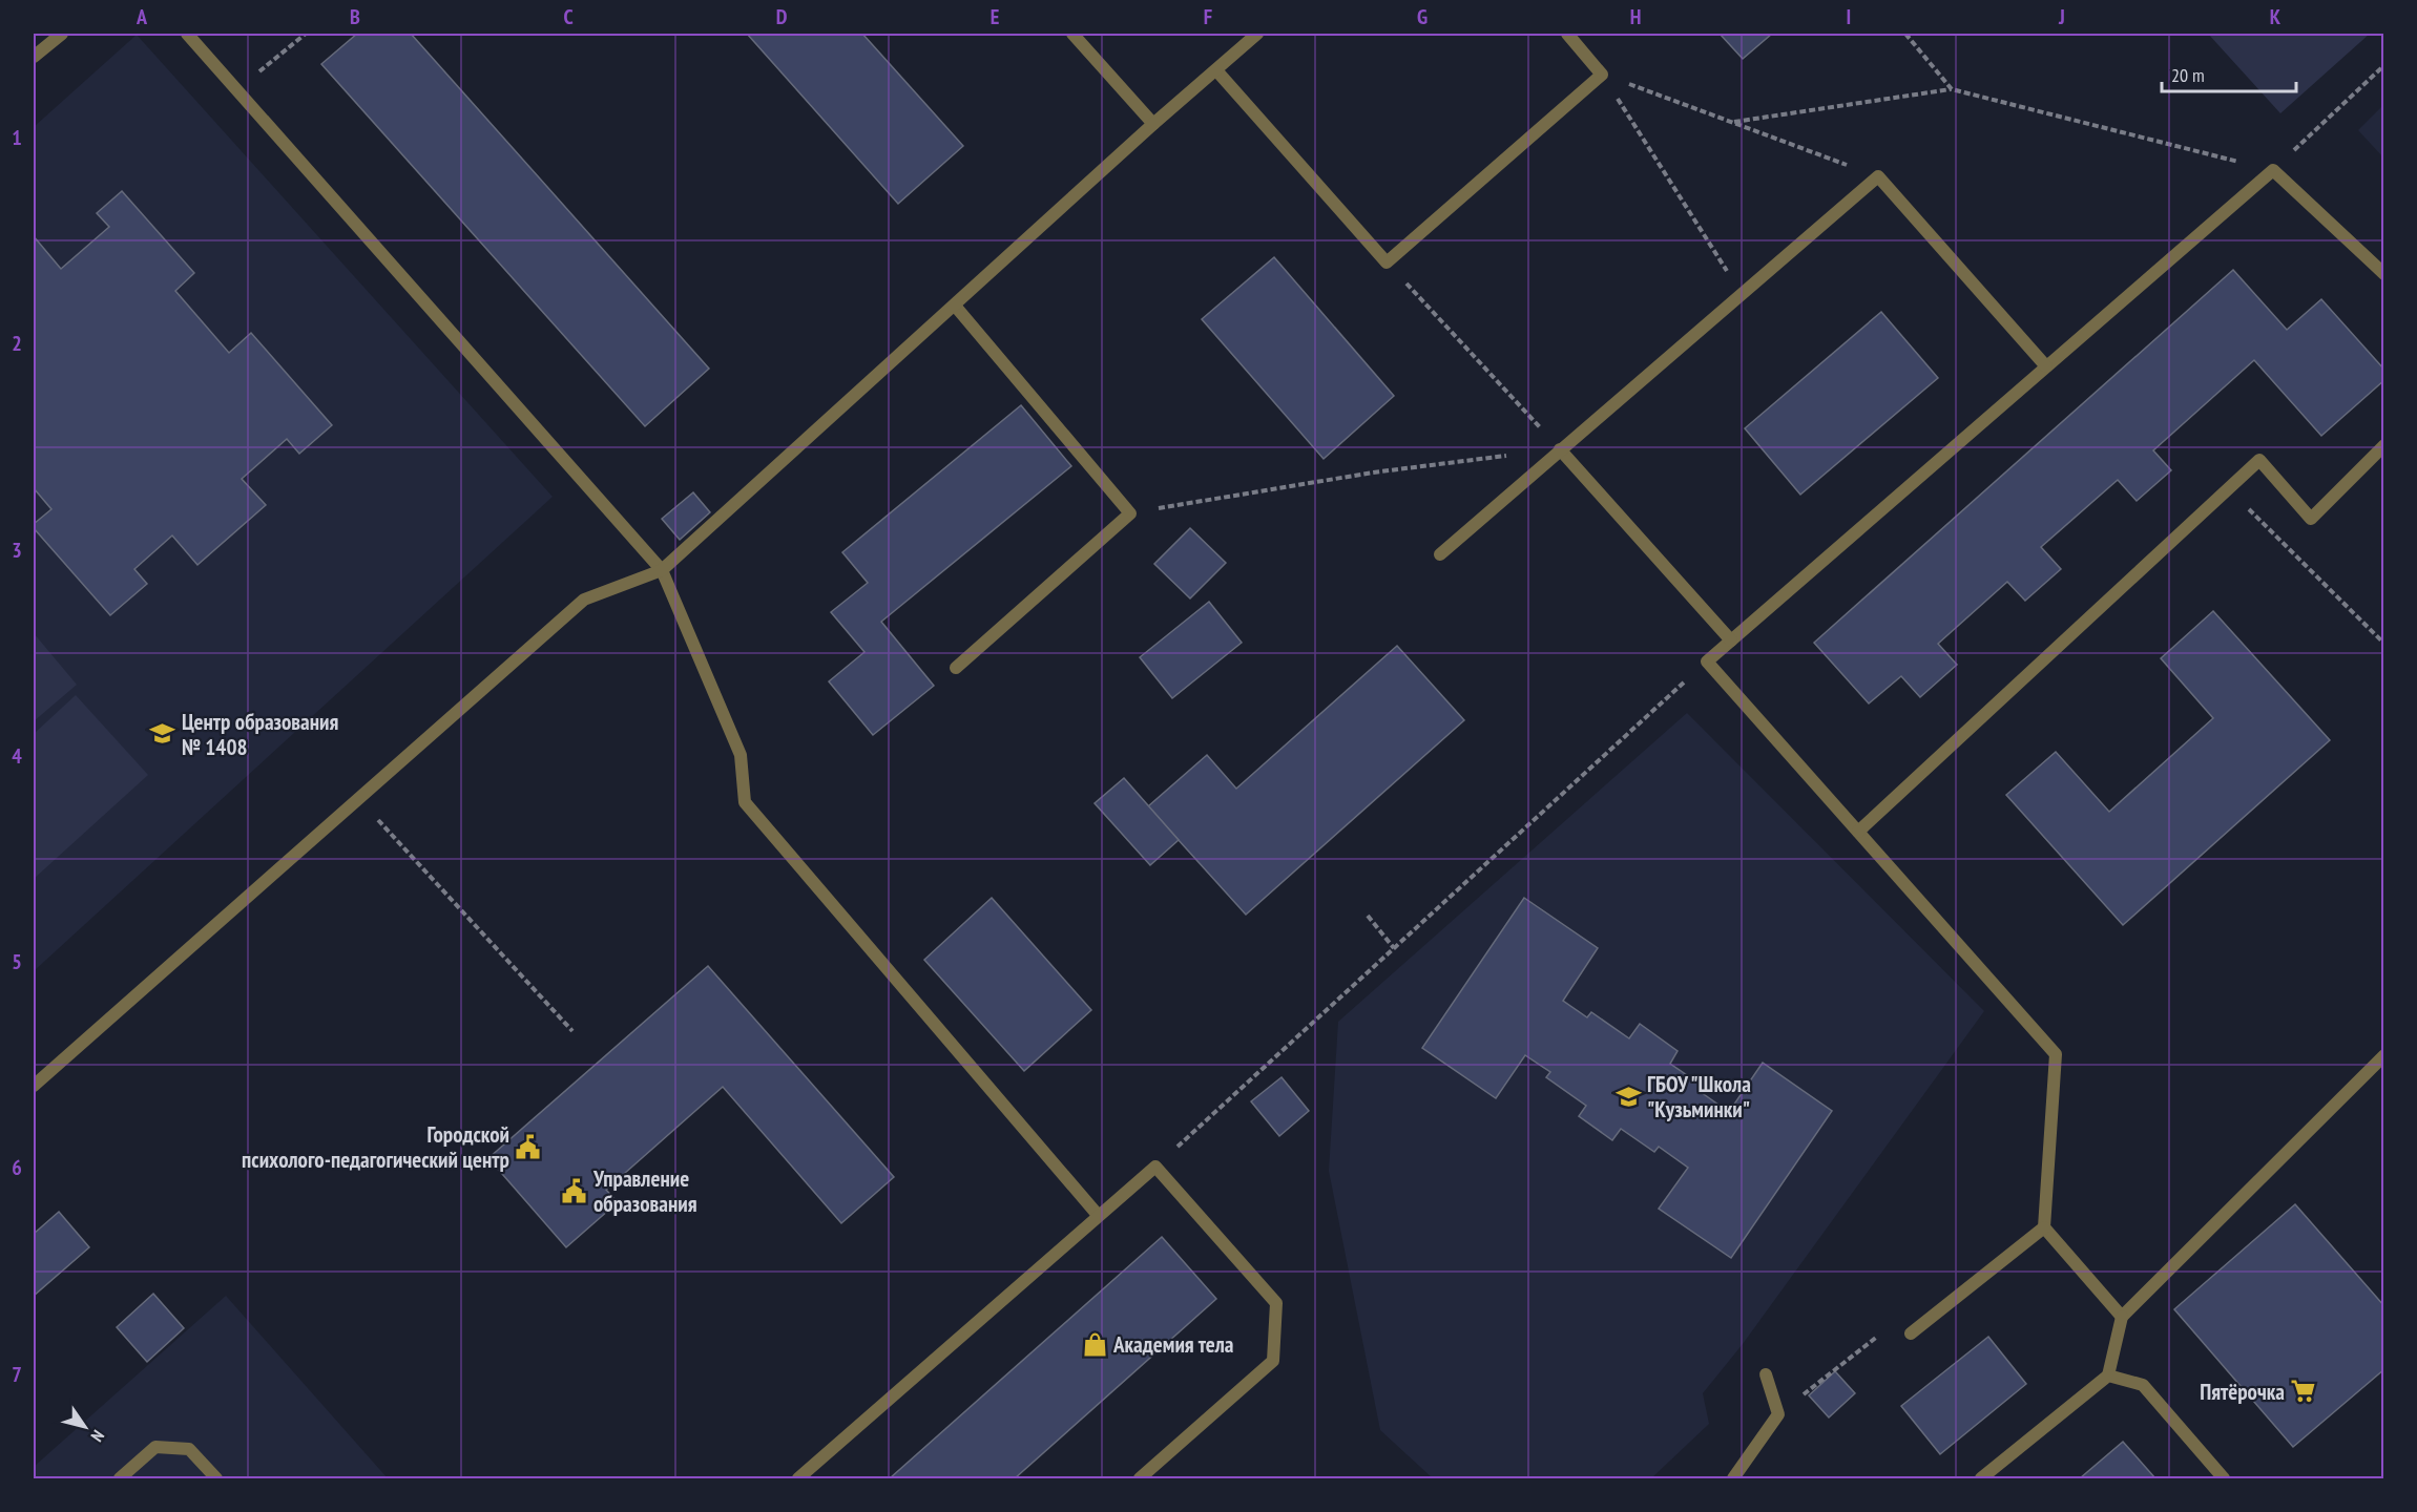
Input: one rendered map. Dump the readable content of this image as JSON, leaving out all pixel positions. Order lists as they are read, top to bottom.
{
  "places": {
    "school or university": ["Центр образования № 1408", "ГБОУ \"Школа \"Кузьминки\""],
    "public building": ["Городской психолого-педагогический центр", "Управление образования"],
    "shop": ["Академия тела"],
    "supermarket": ["Пятёрочка"]
  },
  "scale_bar": "20 m",
  "north": "bottom right",
  "grid": {
    "columns": [
      "A",
      "B",
      "C",
      "D",
      "E",
      "F",
      "G",
      "H",
      "I",
      "J",
      "K"
    ],
    "rows": [
      "1",
      "2",
      "3",
      "4",
      "5",
      "6",
      "7"
    ]
  }
}
